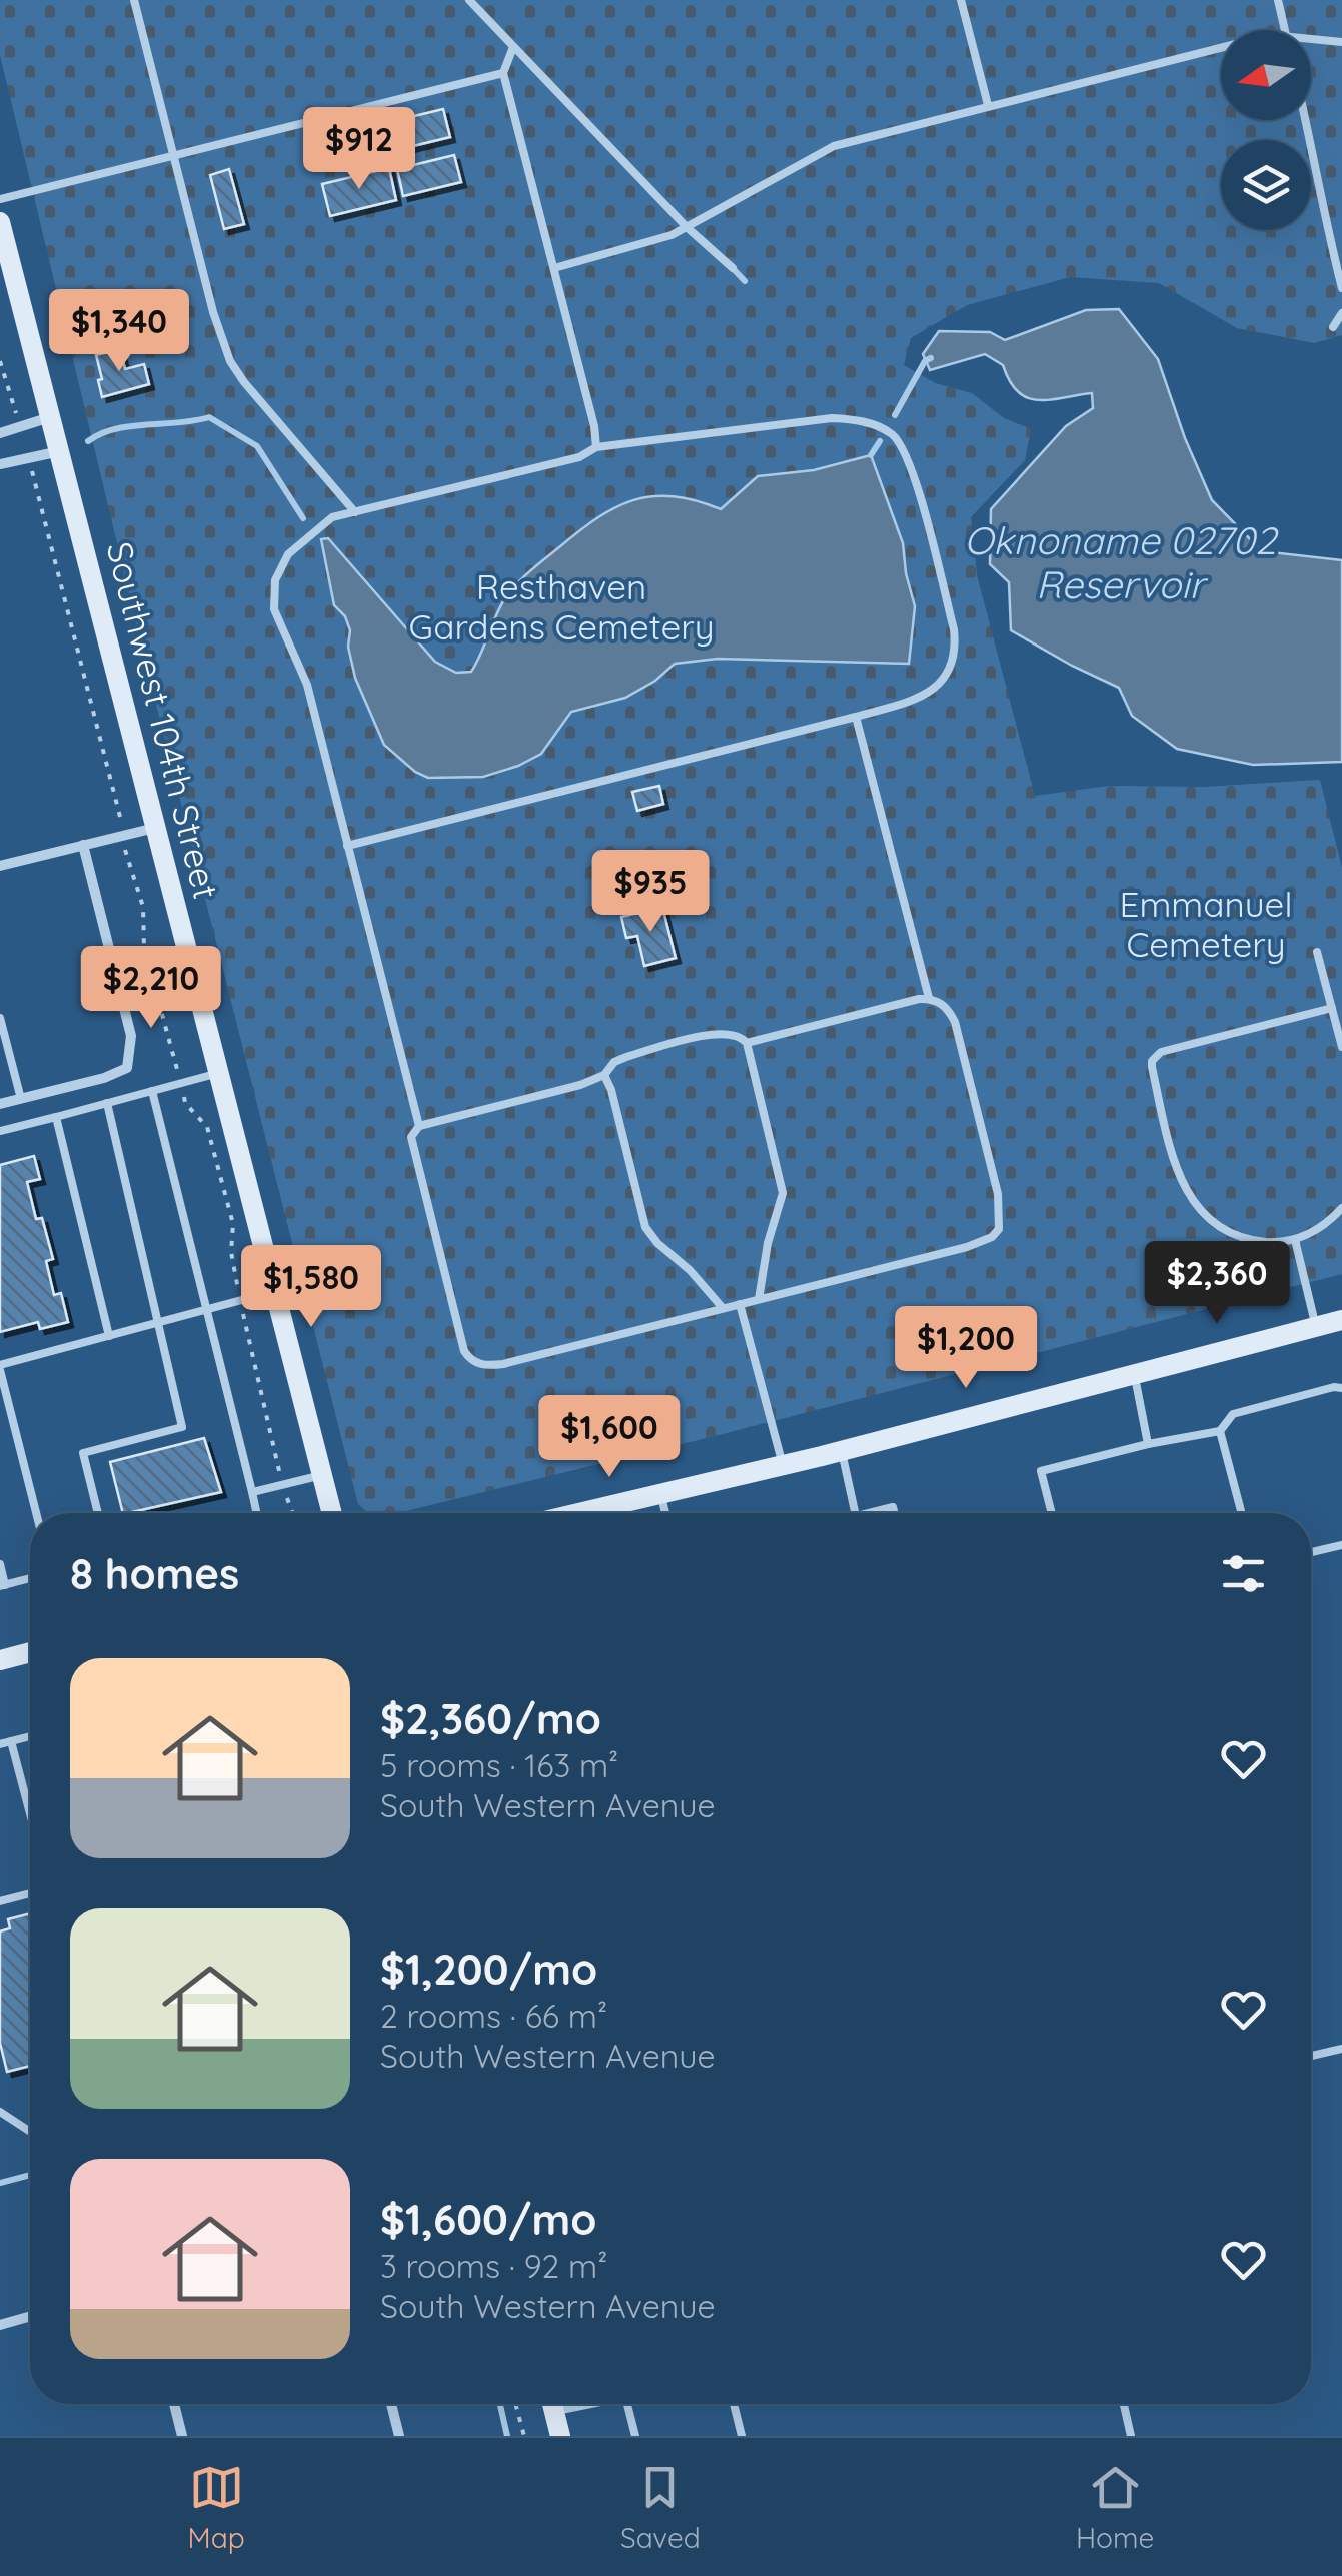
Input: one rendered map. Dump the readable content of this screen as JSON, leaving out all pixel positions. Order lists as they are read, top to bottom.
{
  "streets": {
    "main road": ["Southwest 104th Street"]
  },
  "water": ["Oknoname 02702 Reservoir"],
  "parks": ["Resthaven Gardens Cemetery", "Emmanuel Cemetery"],
  "north": "left",
  "page": {
    "price": [
      "$912",
      "$1,340",
      "$935",
      "$2,210",
      "$2,360",
      "$1,580",
      "$1,200",
      "$1,600"
    ],
    "heading": "8 homes",
    "list": [
      {
        "name": "$2,360/mo",
        "note": "5 rooms · 163 m² · South Western Avenue"
      },
      {
        "name": "$1,200/mo",
        "note": "2 rooms · 66 m² · South Western Avenue"
      },
      {
        "name": "$1,600/mo",
        "note": "3 rooms · 92 m² · South Western Avenue"
      }
    ],
    "tabs": ["Map", "Saved", "Home"]
  }
}
